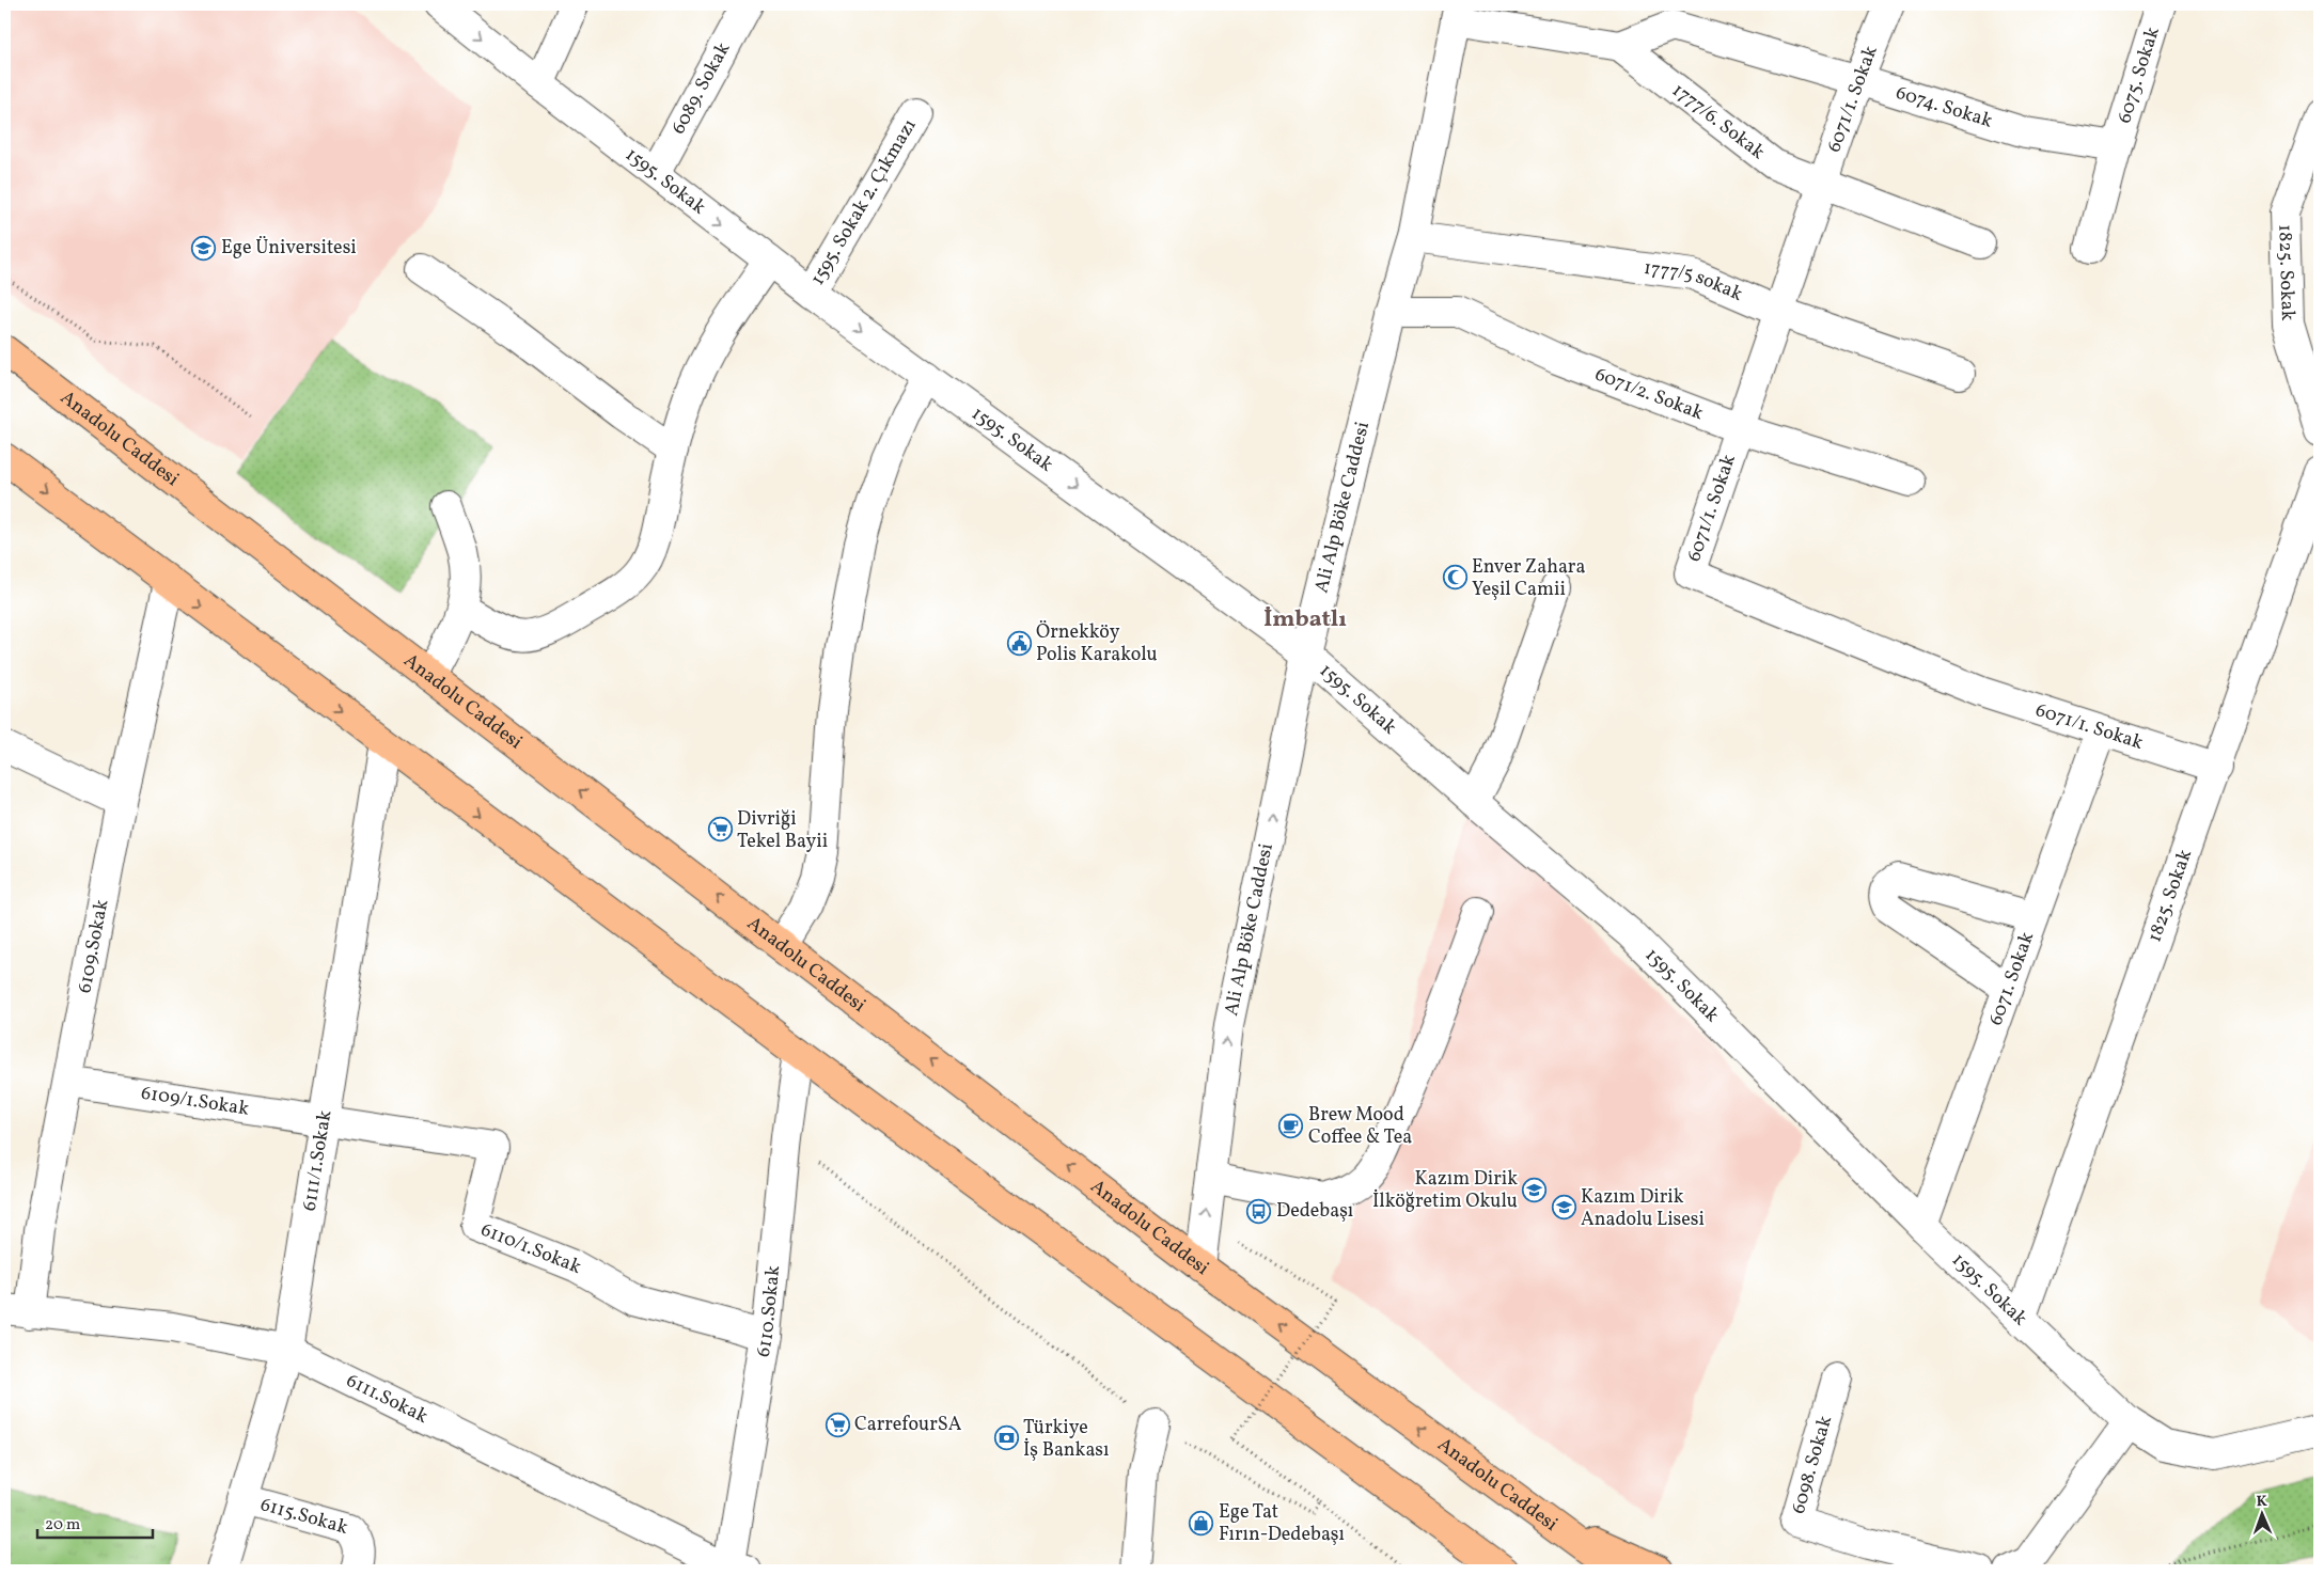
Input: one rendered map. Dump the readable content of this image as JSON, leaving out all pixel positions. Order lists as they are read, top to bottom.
{
  "streets": {
    "highway": ["Anadolu Caddesi"],
    "street": [
      "6075. Sokak",
      "6089. Sokak",
      "6071/1. Sokak",
      "6074. Sokak",
      "1777/6. Sokak",
      "1595. Sokak",
      "1595. Sokak 2. Çıkmazı",
      "1825. Sokak",
      "1777/5 sokak",
      "6071/2. Sokak",
      "Ali Alp Böke Caddesi",
      "6109.Sokak",
      "6071. Sokak",
      "6109/1.Sokak",
      "6111/1.Sokak",
      "6110/1.Sokak",
      "6110.Sokak",
      "6111.Sokak",
      "6098. Sokak",
      "6115.Sokak"
    ]
  },
  "crossings": [
    ["6075. Sokak", "6074. Sokak"],
    ["6089. Sokak", "1595. Sokak"],
    ["6071/1. Sokak", "6074. Sokak"],
    ["6071/1. Sokak", "1777/6. Sokak"],
    ["6071/1. Sokak", "1825. Sokak"],
    ["6071/1. Sokak", "1777/5 sokak"],
    ["6071/1. Sokak", "6071/2. Sokak"],
    ["6071/1. Sokak", "6071. Sokak"],
    ["6074. Sokak", "1777/6. Sokak"],
    ["1777/6. Sokak", "Ali Alp Böke Caddesi"],
    ["1595. Sokak", "1595. Sokak 2. Çıkmazı"],
    ["1595. Sokak", "1825. Sokak"],
    ["1595. Sokak", "Ali Alp Böke Caddesi"],
    ["1595. Sokak", "6071. Sokak"],
    ["1777/5 sokak", "Ali Alp Böke Caddesi"],
    ["6071/2. Sokak", "Ali Alp Böke Caddesi"],
    ["Anadolu Caddesi", "Ali Alp Böke Caddesi"],
    ["6109.Sokak", "6109/1.Sokak"],
    ["6109.Sokak", "6111.Sokak"],
    ["6109/1.Sokak", "6111/1.Sokak"],
    ["6109/1.Sokak", "6110/1.Sokak"],
    ["6111/1.Sokak", "6110/1.Sokak"],
    ["6111/1.Sokak", "6111.Sokak"],
    ["6111/1.Sokak", "6115.Sokak"],
    ["6110/1.Sokak", "6110.Sokak"],
    ["6110.Sokak", "6111.Sokak"]
  ],
  "one_way": ["1595. Sokak", "Ali Alp Böke Caddesi"],
  "districts": ["İmbatlı"],
  "places": {
    "school or university": ["Ege Üniversitesi", "Kazım Dirik İlköğretim Okulu", "Kazım Dirik Anadolu Lisesi"],
    "mosque": ["Enver Zahara Yeşil Camii"],
    "public building": ["Örnekköy Polis Karakolu"],
    "supermarket": ["Divriği Tekel Bayii", "CarrefourSA"],
    "cafe": ["Brew Mood Coffee & Tea"],
    "bus stop": ["Dedebaşı"],
    "bank": ["Türkiye İş Bankası"],
    "shop": ["Ege Tat Fırın-Dedebaşı"]
  },
  "scale_bar": "20 m",
  "north": "top"
}
